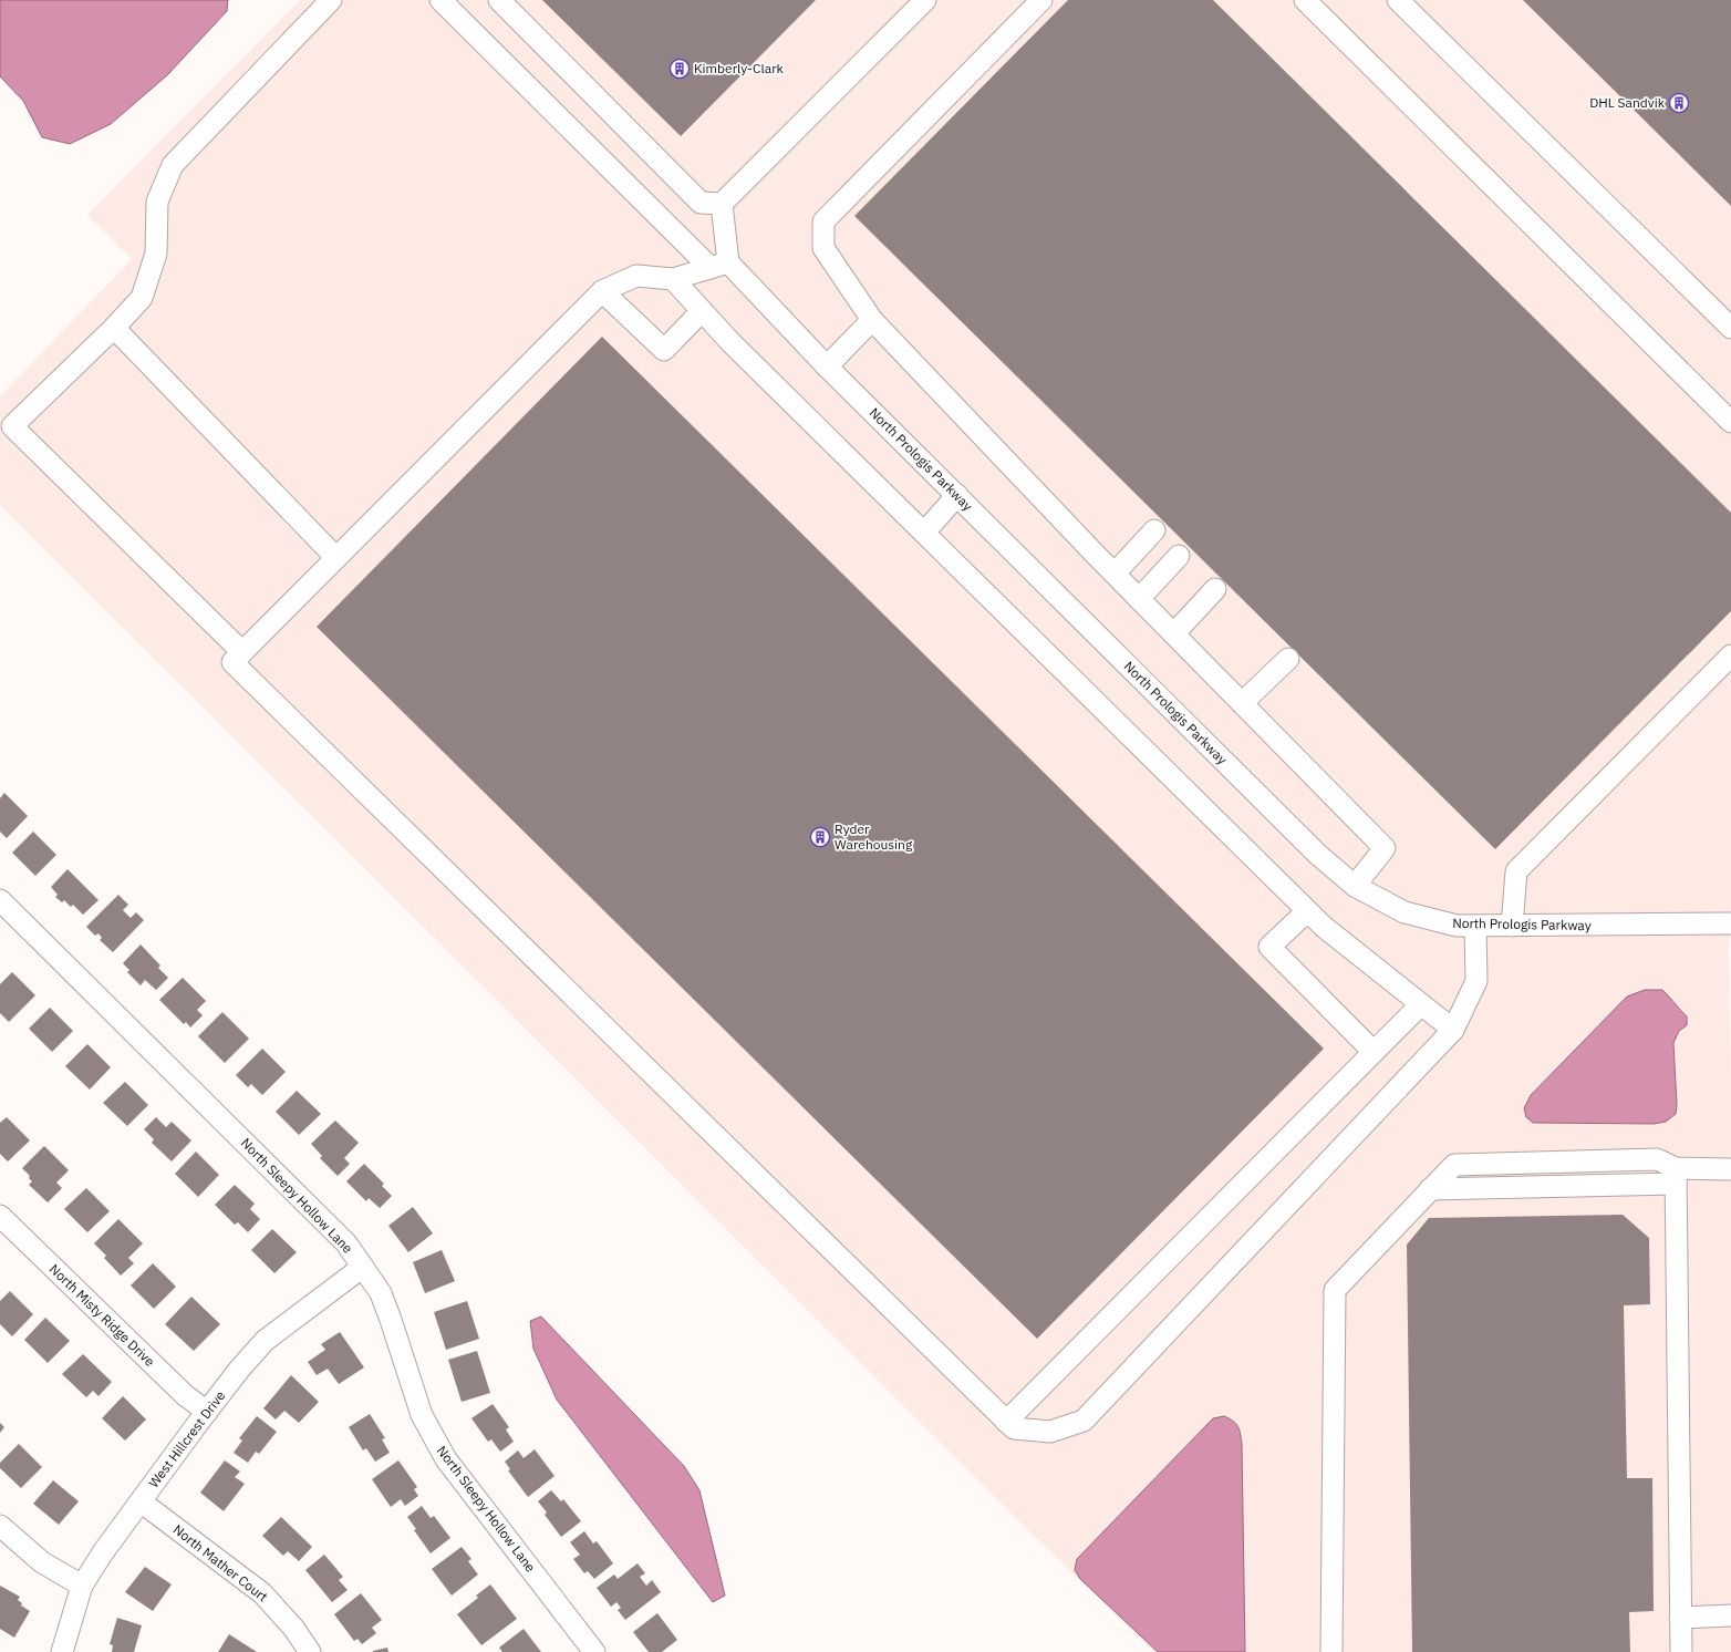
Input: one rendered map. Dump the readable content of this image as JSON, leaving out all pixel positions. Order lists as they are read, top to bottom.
{
  "streets": {
    "street": [
      "North Prologis Parkway",
      "North Sleepy Hollow Lane",
      "North Misty Ridge Drive",
      "West Hillcrest Drive",
      "North Mather Court"
    ]
  },
  "crossings": [
    ["North Sleepy Hollow Lane", "West Hillcrest Drive"],
    ["North Misty Ridge Drive", "West Hillcrest Drive"],
    ["West Hillcrest Drive", "North Mather Court"]
  ],
  "places": {
    "building": ["Kimberly-Clark", "DHL Sandvik", "Ryder Warehousing"]
  }
}
